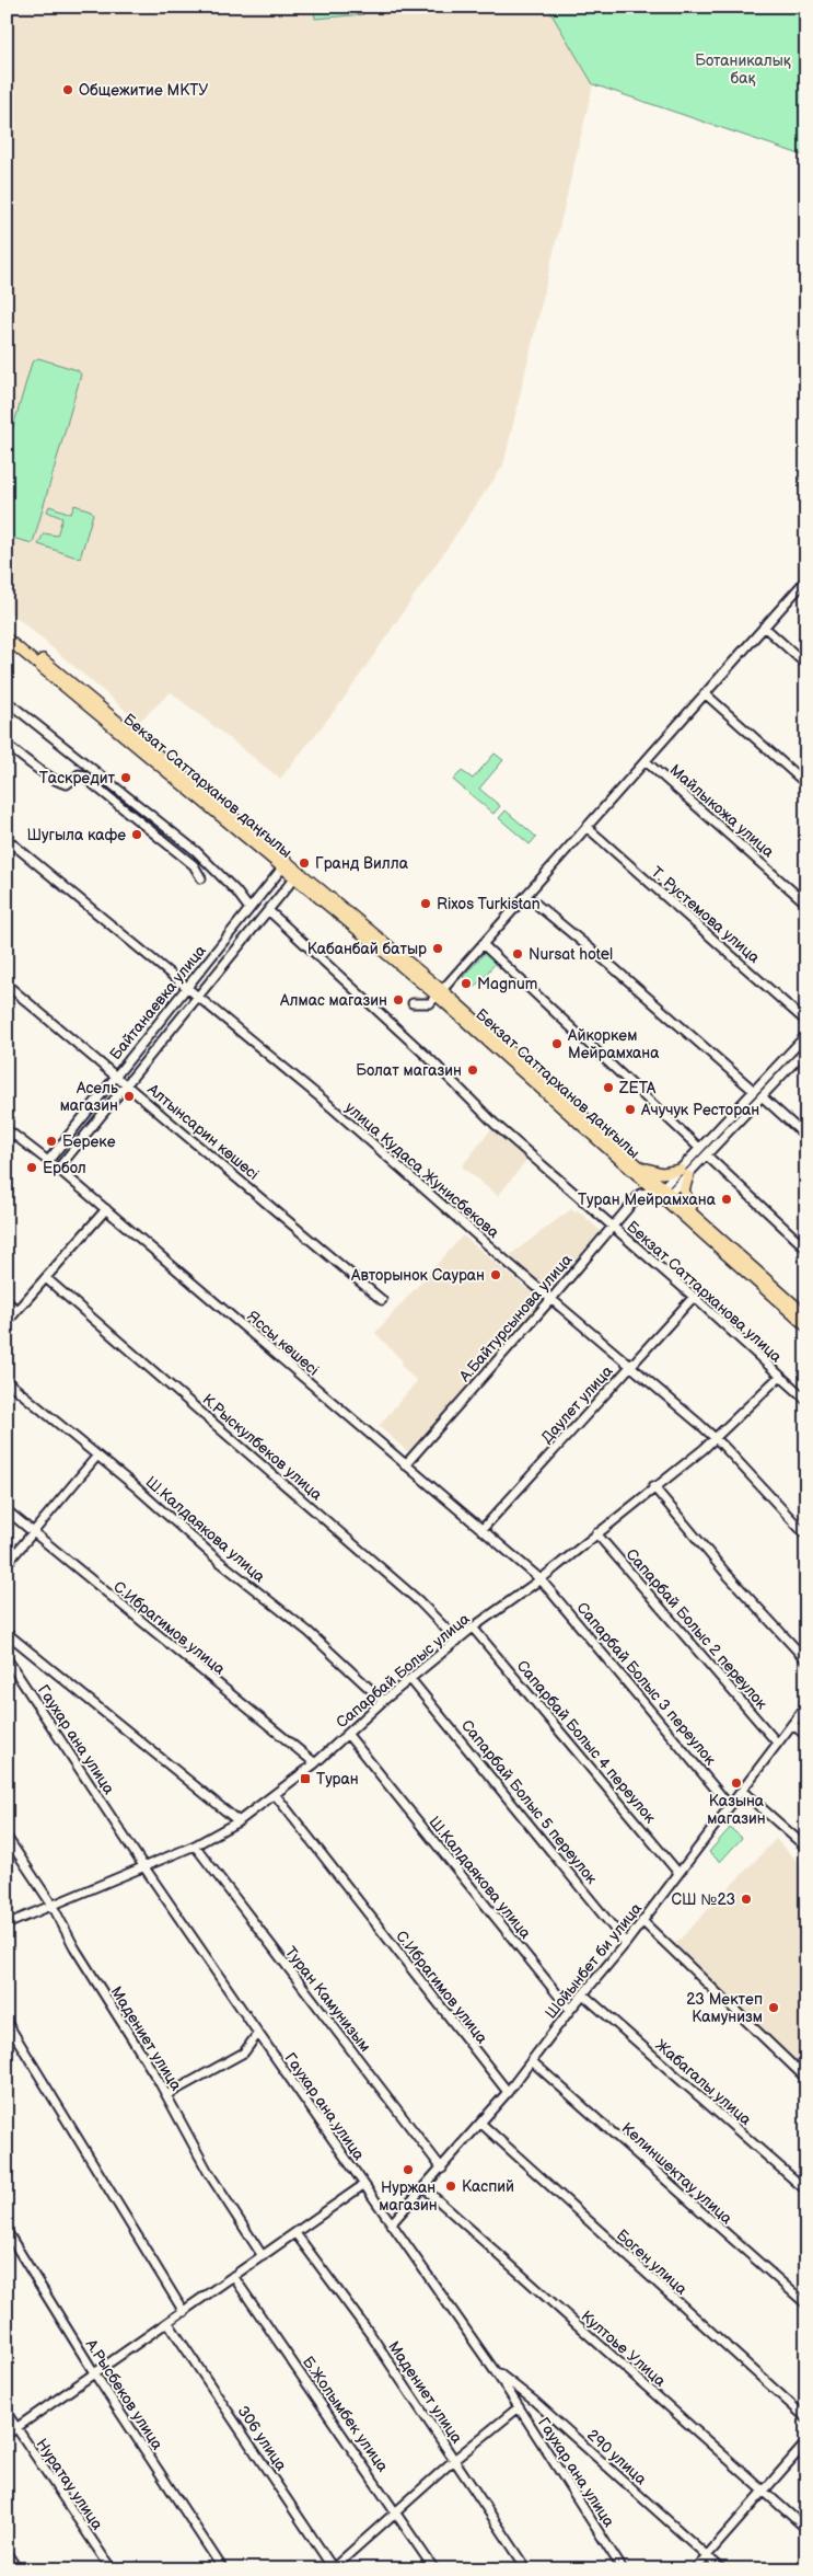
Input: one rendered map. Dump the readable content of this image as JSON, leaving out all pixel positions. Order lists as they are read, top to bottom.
{
  "streets": {
    "main road": ["Бекзат Саттарханов даңғылы"],
    "street": [
      "Майлыкожа улица",
      "Т. Рустемова улица",
      "Байтанаевка улица",
      "Алтынсарин көшесі",
      "улица Кудаса Жунисбекова",
      "Бекзат Саттарханова улица",
      "А.Байтурсынова улица",
      "Яссы көшесі",
      "Даулет улица",
      "К.Рыскулбеков улица",
      "Ш.Калдаякова улица",
      "С.Ибрагимов улица",
      "Сапарбай Болыс 2 переулок",
      "Сапарбай Болыс улица",
      "Сапарбай Болыс 3 переулок",
      "Гаухар ана улица",
      "Сапарбай Болыс 4 переулок",
      "Сапарбай Болыс 5 переулок",
      "Шойынбет би улица",
      "Туран Камунизым",
      "Мадениет улица",
      "Жабагалы улица",
      "Келиншектау улица",
      "Боген улица",
      "Култоье Улица",
      "А.Рысбеков улица",
      "Б.Жолымбек улица",
      "306 улица",
      "290 улица",
      "Нуратау улица"
    ]
  },
  "crossings": [
    ["Бекзат Саттарханов даңғылы", "Байтанаевка улица"],
    ["Бекзат Саттарханов даңғылы", "А.Байтурсынова улица"],
    ["Байтанаевка улица", "Алтынсарин көшесі"],
    ["Байтанаевка улица", "улица Кудаса Жунисбекова"],
    ["Байтанаевка улица", "Бекзат Саттарханова улица"],
    ["Байтанаевка улица", "Яссы көшесі"],
    ["улица Кудаса Жунисбекова", "А.Байтурсынова улица"],
    ["улица Кудаса Жунисбекова", "Даулет улица"],
    ["улица Кудаса Жунисбекова", "Сапарбай Болыс улица"],
    ["Бекзат Саттарханова улица", "А.Байтурсынова улица"],
    ["Бекзат Саттарханова улица", "Даулет улица"],
    ["Бекзат Саттарханова улица", "Сапарбай Болыс улица"],
    ["А.Байтурсынова улица", "Яссы көшесі"],
    ["Яссы көшесі", "Даулет улица"],
    ["Яссы көшесі", "Сапарбай Болыс улица"],
    ["Яссы көшесі", "Сапарбай Болыс 3 переулок"],
    ["К.Рыскулбеков улица", "Сапарбай Болыс улица"],
    ["Ш.Калдаякова улица", "Сапарбай Болыс улица"],
    ["Ш.Калдаякова улица", "Шойынбет би улица"],
    ["С.Ибрагимов улица", "Сапарбай Болыс улица"],
    ["С.Ибрагимов улица", "Шойынбет би улица"],
    ["Сапарбай Болыс 2 переулок", "Сапарбай Болыс улица"],
    ["Сапарбай Болыс 2 переулок", "Шойынбет би улица"],
    ["Сапарбай Болыс улица", "Сапарбай Болыс 3 переулок"],
    ["Сапарбай Болыс улица", "Гаухар ана улица"],
    ["Сапарбай Болыс улица", "Сапарбай Болыс 4 переулок"],
    ["Сапарбай Болыс улица", "Сапарбай Болыс 5 переулок"],
    ["Сапарбай Болыс улица", "Туран Камунизым"],
    ["Сапарбай Болыс улица", "Мадениет улица"],
    ["Сапарбай Болыс 3 переулок", "Шойынбет би улица"],
    ["Гаухар ана улица", "Шойынбет би улица"],
    ["Гаухар ана улица", "290 улица"],
    ["Сапарбай Болыс 4 переулок", "Шойынбет би улица"],
    ["Сапарбай Болыс 5 переулок", "Шойынбет би улица"],
    ["Шойынбет би улица", "Туран Камунизым"],
    ["Шойынбет би улица", "Жабагалы улица"],
    ["Шойынбет би улица", "Келиншектау улица"],
    ["Шойынбет би улица", "Боген улица"],
    ["Шойынбет би улица", "Култоье Улица"]
  ],
  "parks": ["Ботаникалық бақ"],
  "places": {
    "other": [
      "Общежитие МКТУ",
      "Таскредит",
      "Шугыла кафе",
      "Гранд Вилла",
      "Rixos Turkistan",
      "Кабанбай батыр",
      "Nursat hotel",
      "Magnum",
      "Алмас магазин",
      "Айкоркем Мейрамхана",
      "Болат магазин",
      "ZETA",
      "Асель магазин",
      "Ачучук Ресторан",
      "Береке",
      "Ербол",
      "Туран Мейрамхана",
      "Авторынок Сауран",
      "Казына магазин",
      "СШ №23",
      "23 Мектеп Камунизм",
      "Нуржан магазин",
      "Каспий"
    ],
    "transit": ["Туран"]
  }
}
